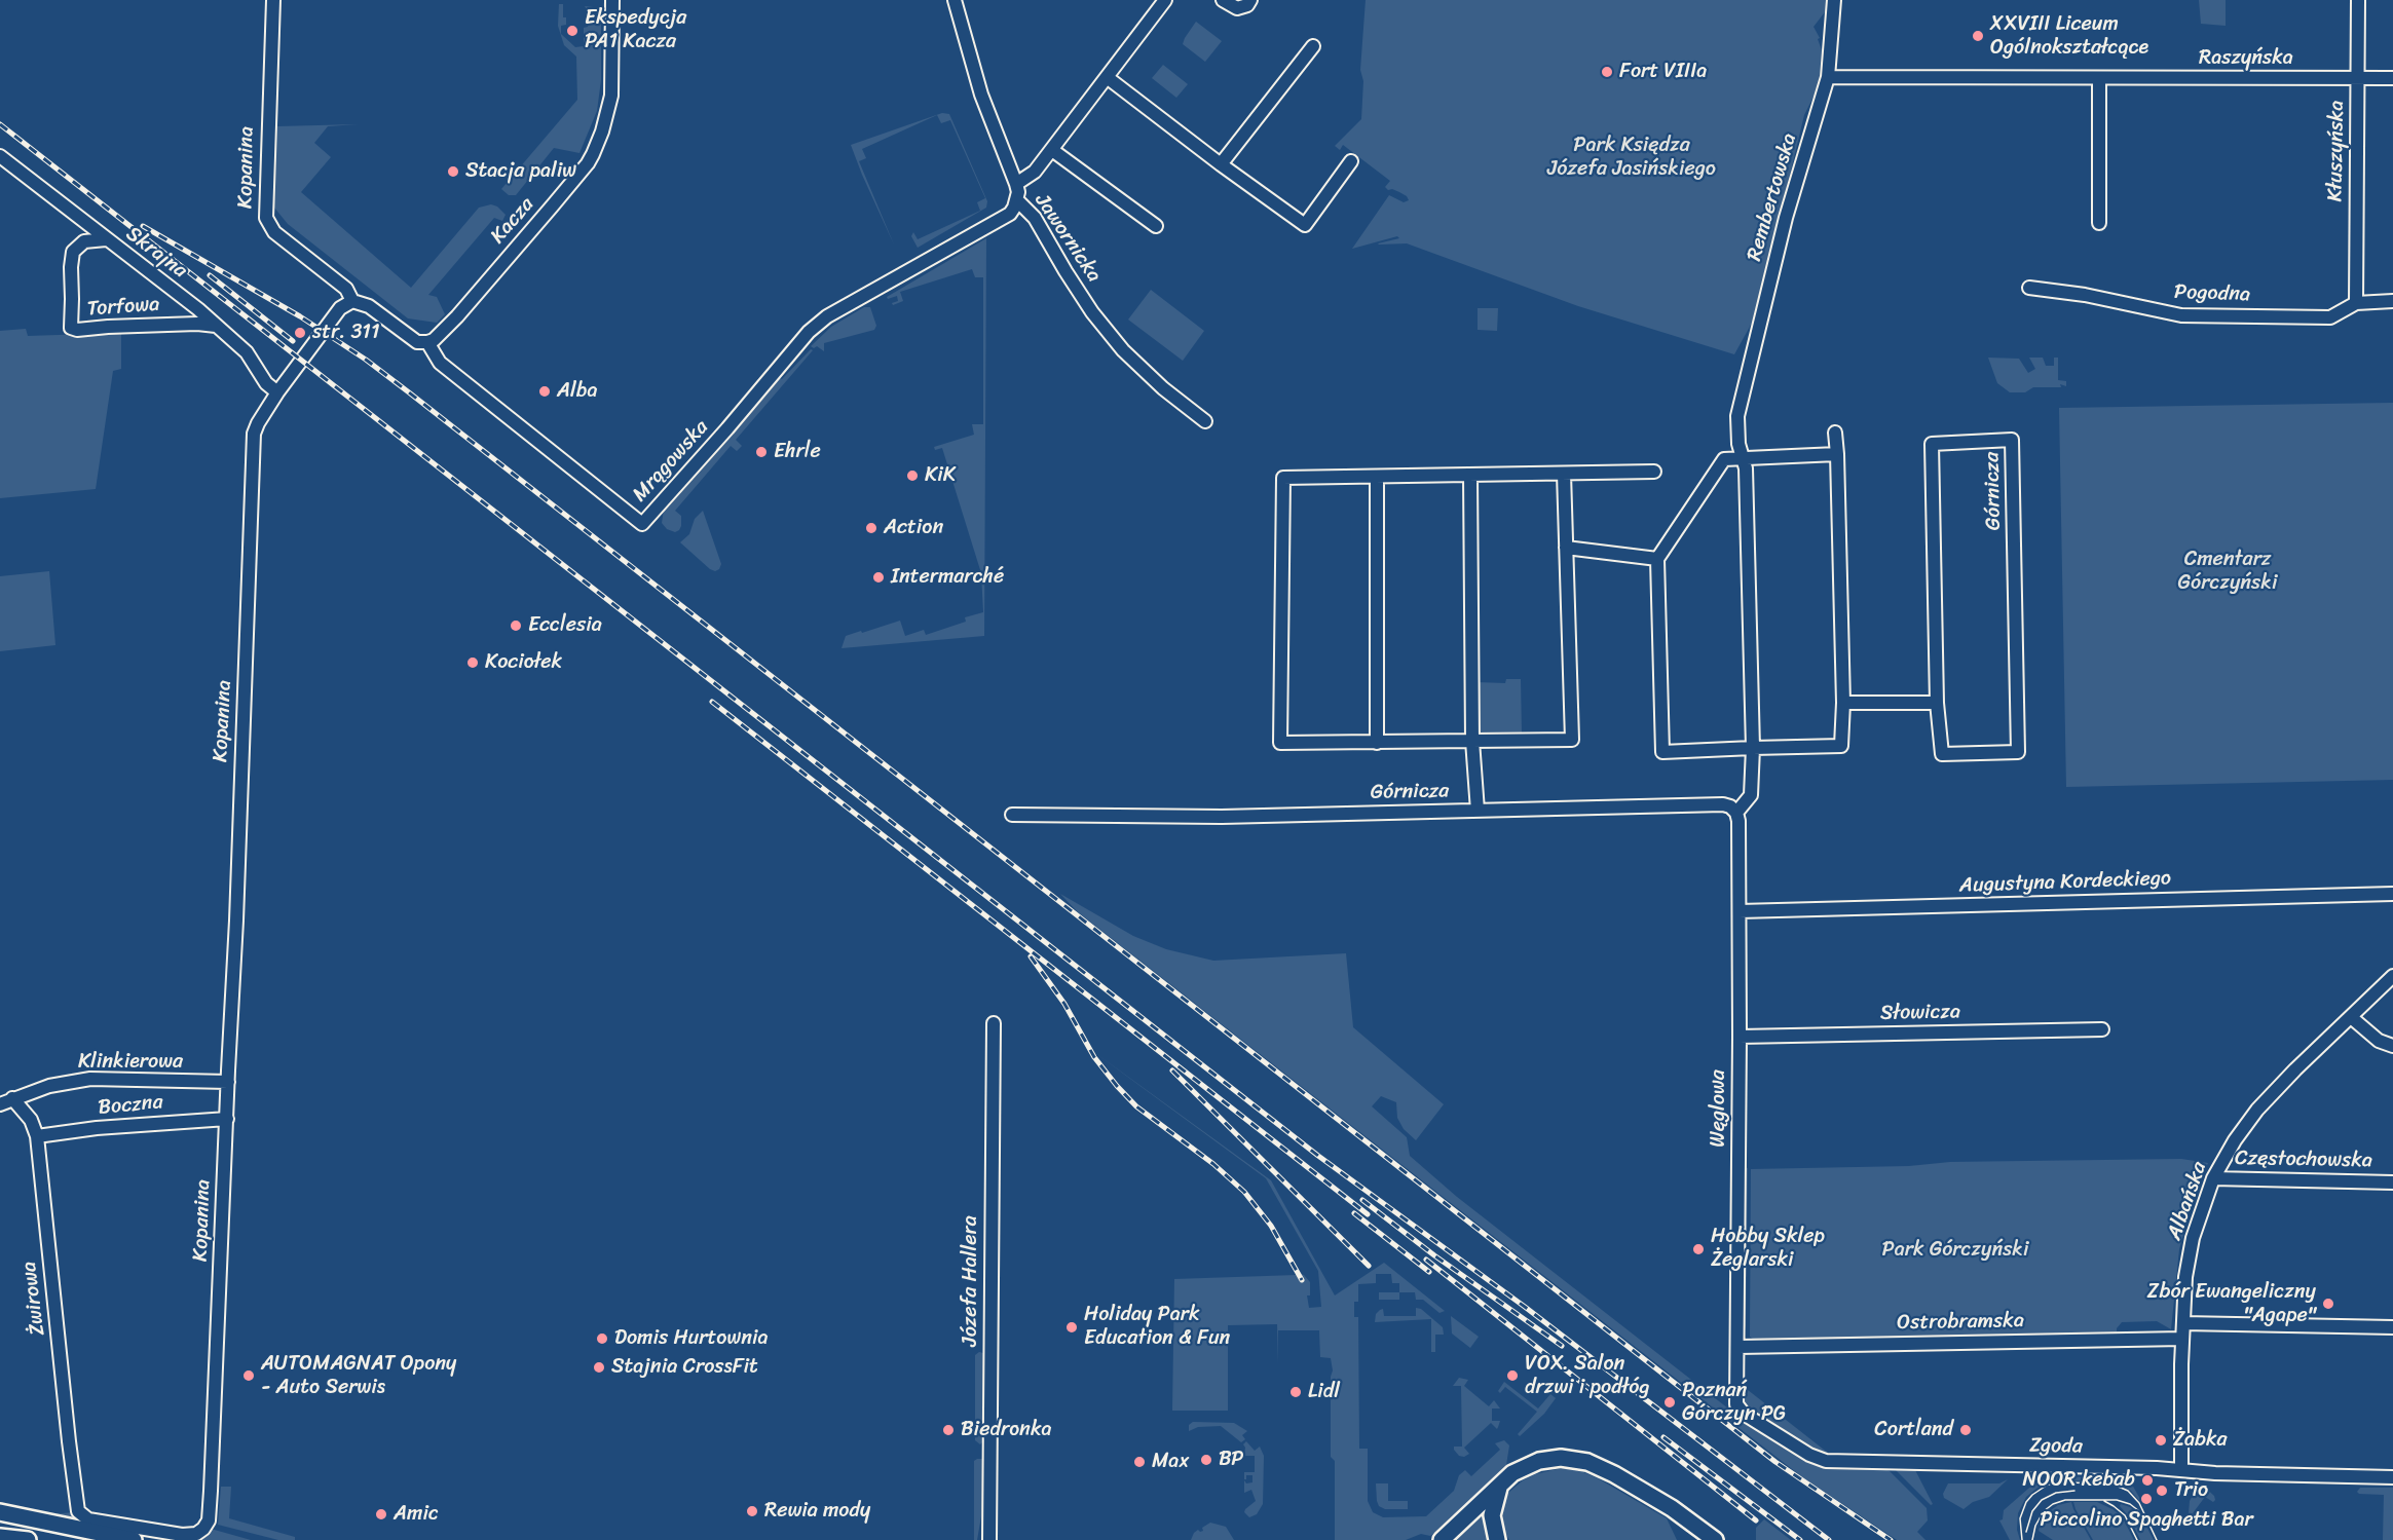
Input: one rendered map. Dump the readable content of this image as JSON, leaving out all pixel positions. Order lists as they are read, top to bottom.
{
  "streets": {
    "street": [
      "Raszyńska",
      "Kłuszyńska",
      "Kopanina",
      "Rembertowska",
      "Kacza",
      "Jawornicka",
      "Skrajna",
      "Pogodna",
      "Torfowa",
      "Mrągowska",
      "Górnicza",
      "Augustyna Kordeckiego",
      "Słowicza",
      "Klinkierowa",
      "Boczna",
      "Węglowa",
      "Częstochowska",
      "Albańska",
      "Józefa Hallera",
      "Żwirowa",
      "Ostrobramska",
      "Zgoda"
    ]
  },
  "crossings": [
    ["Raszyńska", "Kłuszyńska"],
    ["Raszyńska", "Rembertowska"],
    ["Kłuszyńska", "Pogodna"],
    ["Kopanina", "Skrajna"],
    ["Kopanina", "Mrągowska"],
    ["Kopanina", "Klinkierowa"],
    ["Kopanina", "Boczna"],
    ["Kopanina", "Żwirowa"],
    ["Kacza", "Mrągowska"],
    ["Jawornicka", "Mrągowska"],
    ["Skrajna", "Torfowa"],
    ["Górnicza", "Węglowa"],
    ["Augustyna Kordeckiego", "Węglowa"],
    ["Słowicza", "Węglowa"],
    ["Klinkierowa", "Żwirowa"],
    ["Boczna", "Żwirowa"],
    ["Węglowa", "Ostrobramska"],
    ["Węglowa", "Zgoda"],
    ["Częstochowska", "Albańska"],
    ["Albańska", "Ostrobramska"],
    ["Albańska", "Zgoda"]
  ],
  "parks": ["Park Księdza Józefa Jasińskiego", "Cmentarz Górczyński", "Park Górczyński"],
  "places": [
    "Ekspedycja PA1 Kacza",
    "XXVIII Liceum Ogólnokształcące",
    "Fort VIIIa",
    "Stacja paliw",
    "str. 311",
    "Alba",
    "Ehrle",
    "KiK",
    "Action",
    "Intermarché",
    "Ecclesia",
    "Kociołek",
    "Hobby Sklep Żeglarski",
    "Zbór Ewangeliczny \"Agape\"",
    "Holiday Park Education & Fun",
    "Domis Hurtownia",
    "Stajnia CrossFit",
    "AUTOMAGNAT Opony - Auto Serwis",
    "VOX. Salon drzwi i podłóg",
    "Lidl",
    "Poznań Górczyn PG",
    "Biedronka",
    "Cortland",
    "Żabka",
    "BP",
    "Max",
    "NOOR kebab",
    "Trio",
    "Piccolino Spaghetti Bar",
    "Rewia mody",
    "Amic"
  ]
}
